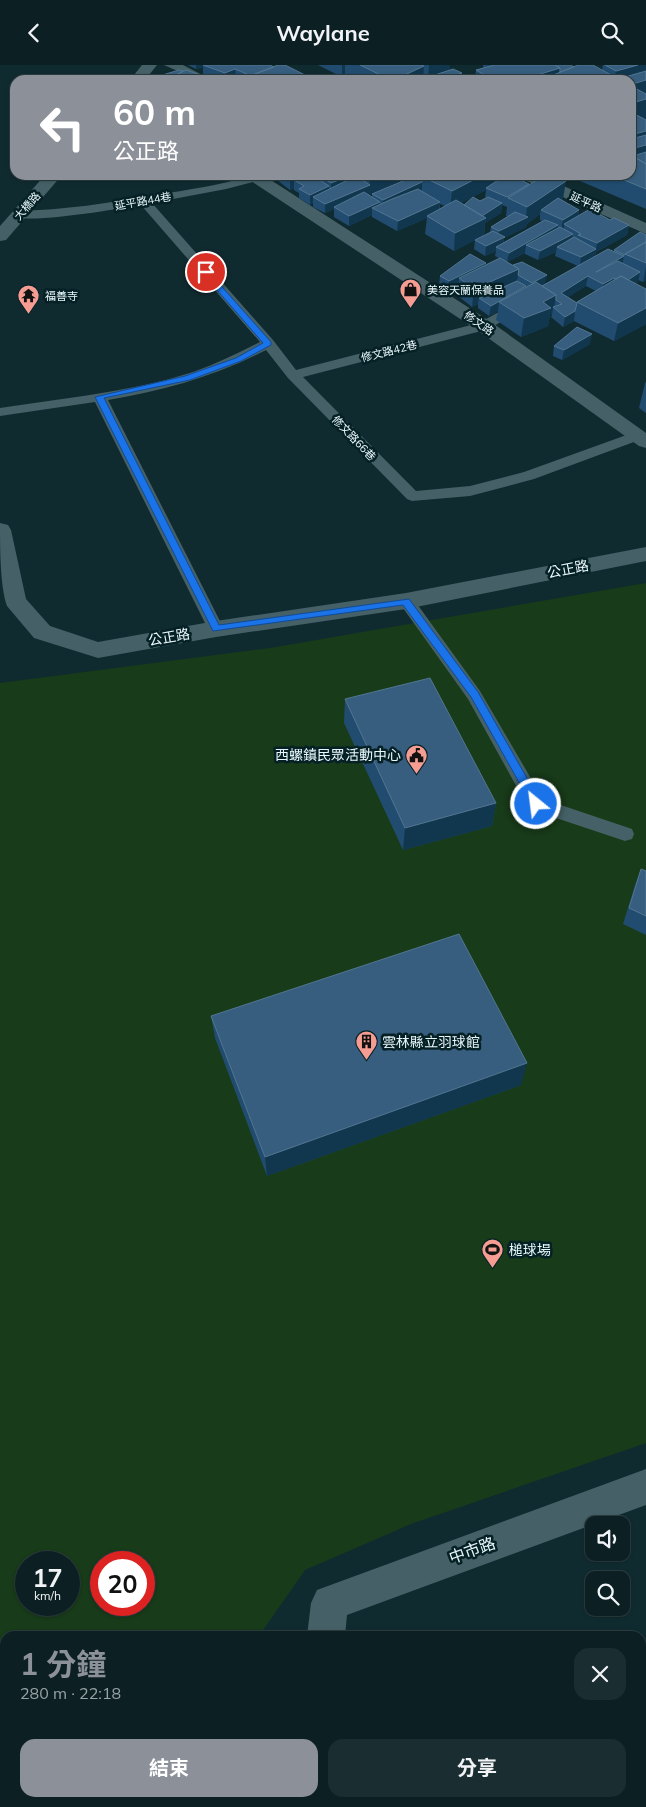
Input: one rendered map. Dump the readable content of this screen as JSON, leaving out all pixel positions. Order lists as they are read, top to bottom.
{
  "streets": {
    "street": [
      "延平路",
      "大橋路",
      "修文路",
      "公正路",
      "中市路"
    ],
    "lane": ["延平路44巷", "修文路42巷", "修文路66巷"]
  },
  "crossings": [
    ["延平路44巷", "大橋路"],
    ["延平路44巷", "修文路66巷"],
    ["修文路", "修文路42巷"],
    ["修文路", "修文路66巷"],
    ["修文路42巷", "修文路66巷"]
  ],
  "places": {
    "shop": ["美容天蘭保養品"],
    "temple": ["福善寺"],
    "public building": ["西螺鎮民眾活動中心"],
    "building": ["雲林縣立羽球館"],
    "sports": ["槌球場"]
  },
  "page": {
    "header": "Waylane",
    "turn": ["60 m", "公正路"],
    "speed": "17 km/h",
    "limit": "20",
    "heading": ["1 分鐘", "280 m · 22:18"],
    "buttons": ["結束", "分享"]
  }
}
